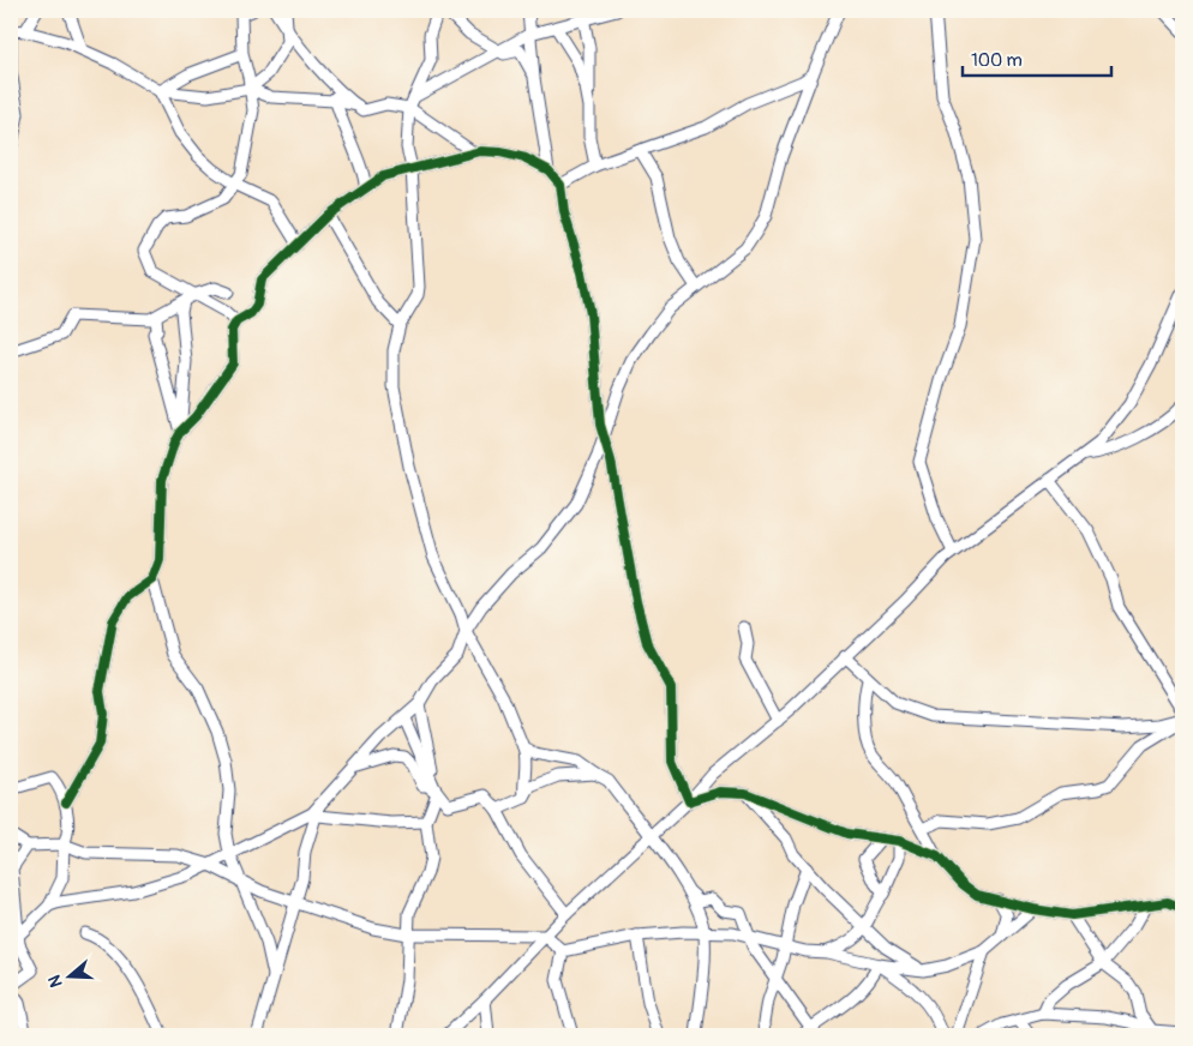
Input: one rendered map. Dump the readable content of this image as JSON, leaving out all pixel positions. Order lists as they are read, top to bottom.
{
  "scale_bar": "100 m",
  "north": "left"
}
